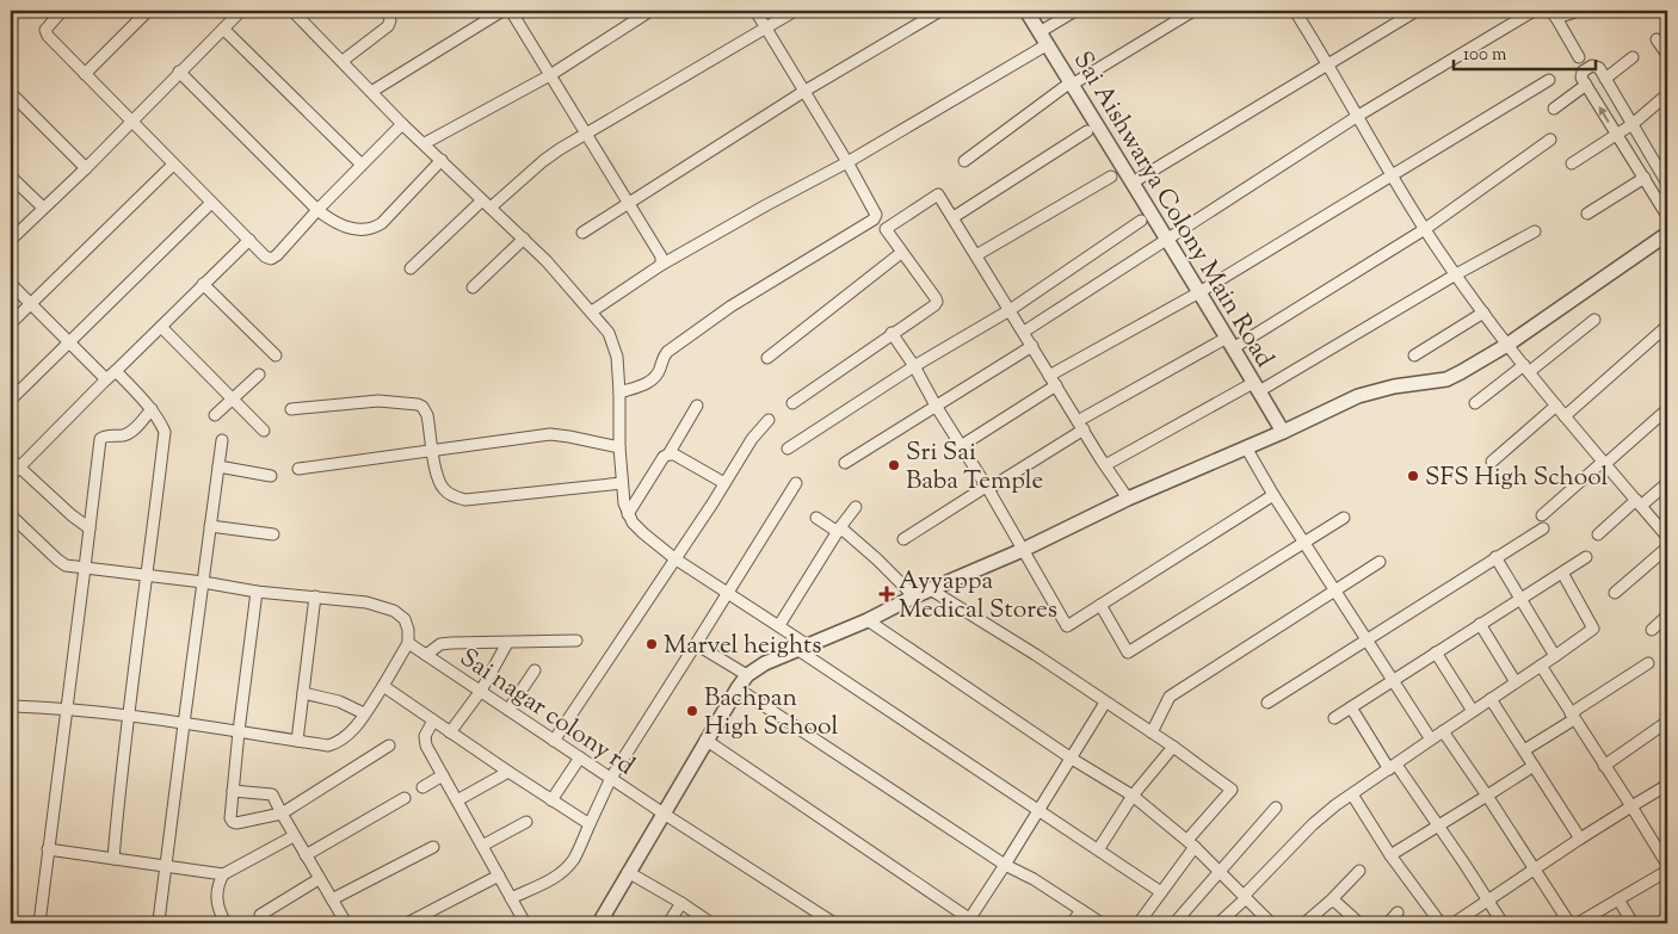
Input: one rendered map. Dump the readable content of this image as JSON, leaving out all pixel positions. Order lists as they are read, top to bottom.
{
  "streets": {
    "street": ["Sai Aishwarya Colony Main Road", "Sai nagar colony rd"]
  },
  "places": {
    "other": [
      "Sri Sai Baba Temple",
      "SFS High School",
      "Marvel heights",
      "Bachpan High School"
    ],
    "health": ["Ayyappa Medical Stores"]
  },
  "scale_bar": "100 m"
}
